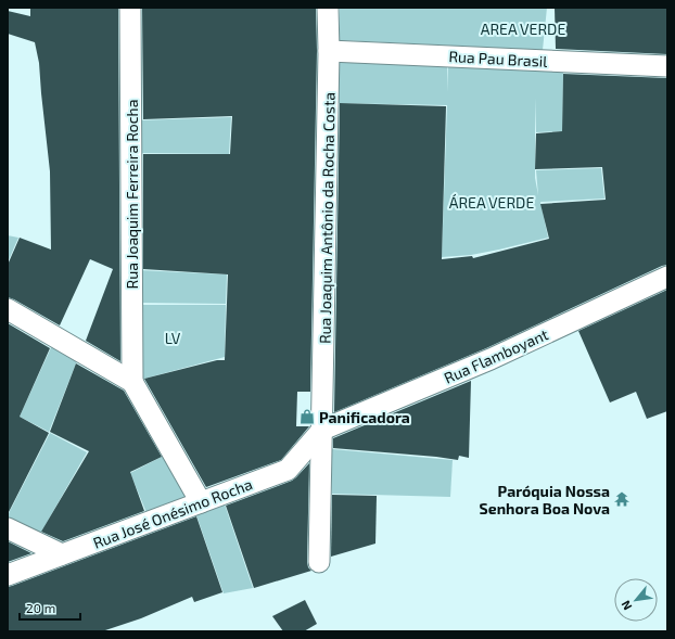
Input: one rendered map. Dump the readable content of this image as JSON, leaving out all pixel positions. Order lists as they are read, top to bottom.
{
  "streets": {
    "street": [
      "Rua Pau Brasil",
      "Rua Joaquim Ferreira Rocha",
      "Rua Joaquim Antônio da Rocha Costa",
      "Rua Flamboyant",
      "Rua José Onésimo Rocha"
    ]
  },
  "crossings": [
    ["Rua Pau Brasil", "Rua Joaquim Antônio da Rocha Costa"],
    ["Rua Joaquim Antônio da Rocha Costa", "Rua Flamboyant"],
    ["Rua Joaquim Antônio da Rocha Costa", "Rua José Onésimo Rocha"],
    ["Rua Flamboyant", "Rua José Onésimo Rocha"]
  ],
  "parks": ["AREA VERDE", "ÁREA VERDE", "LV"],
  "places": {
    "shop": ["Panificadora"],
    "temple": ["Paróquia Nossa Senhora Boa Nova"]
  },
  "scale_bar": "20 m",
  "north": "bottom left"
}
